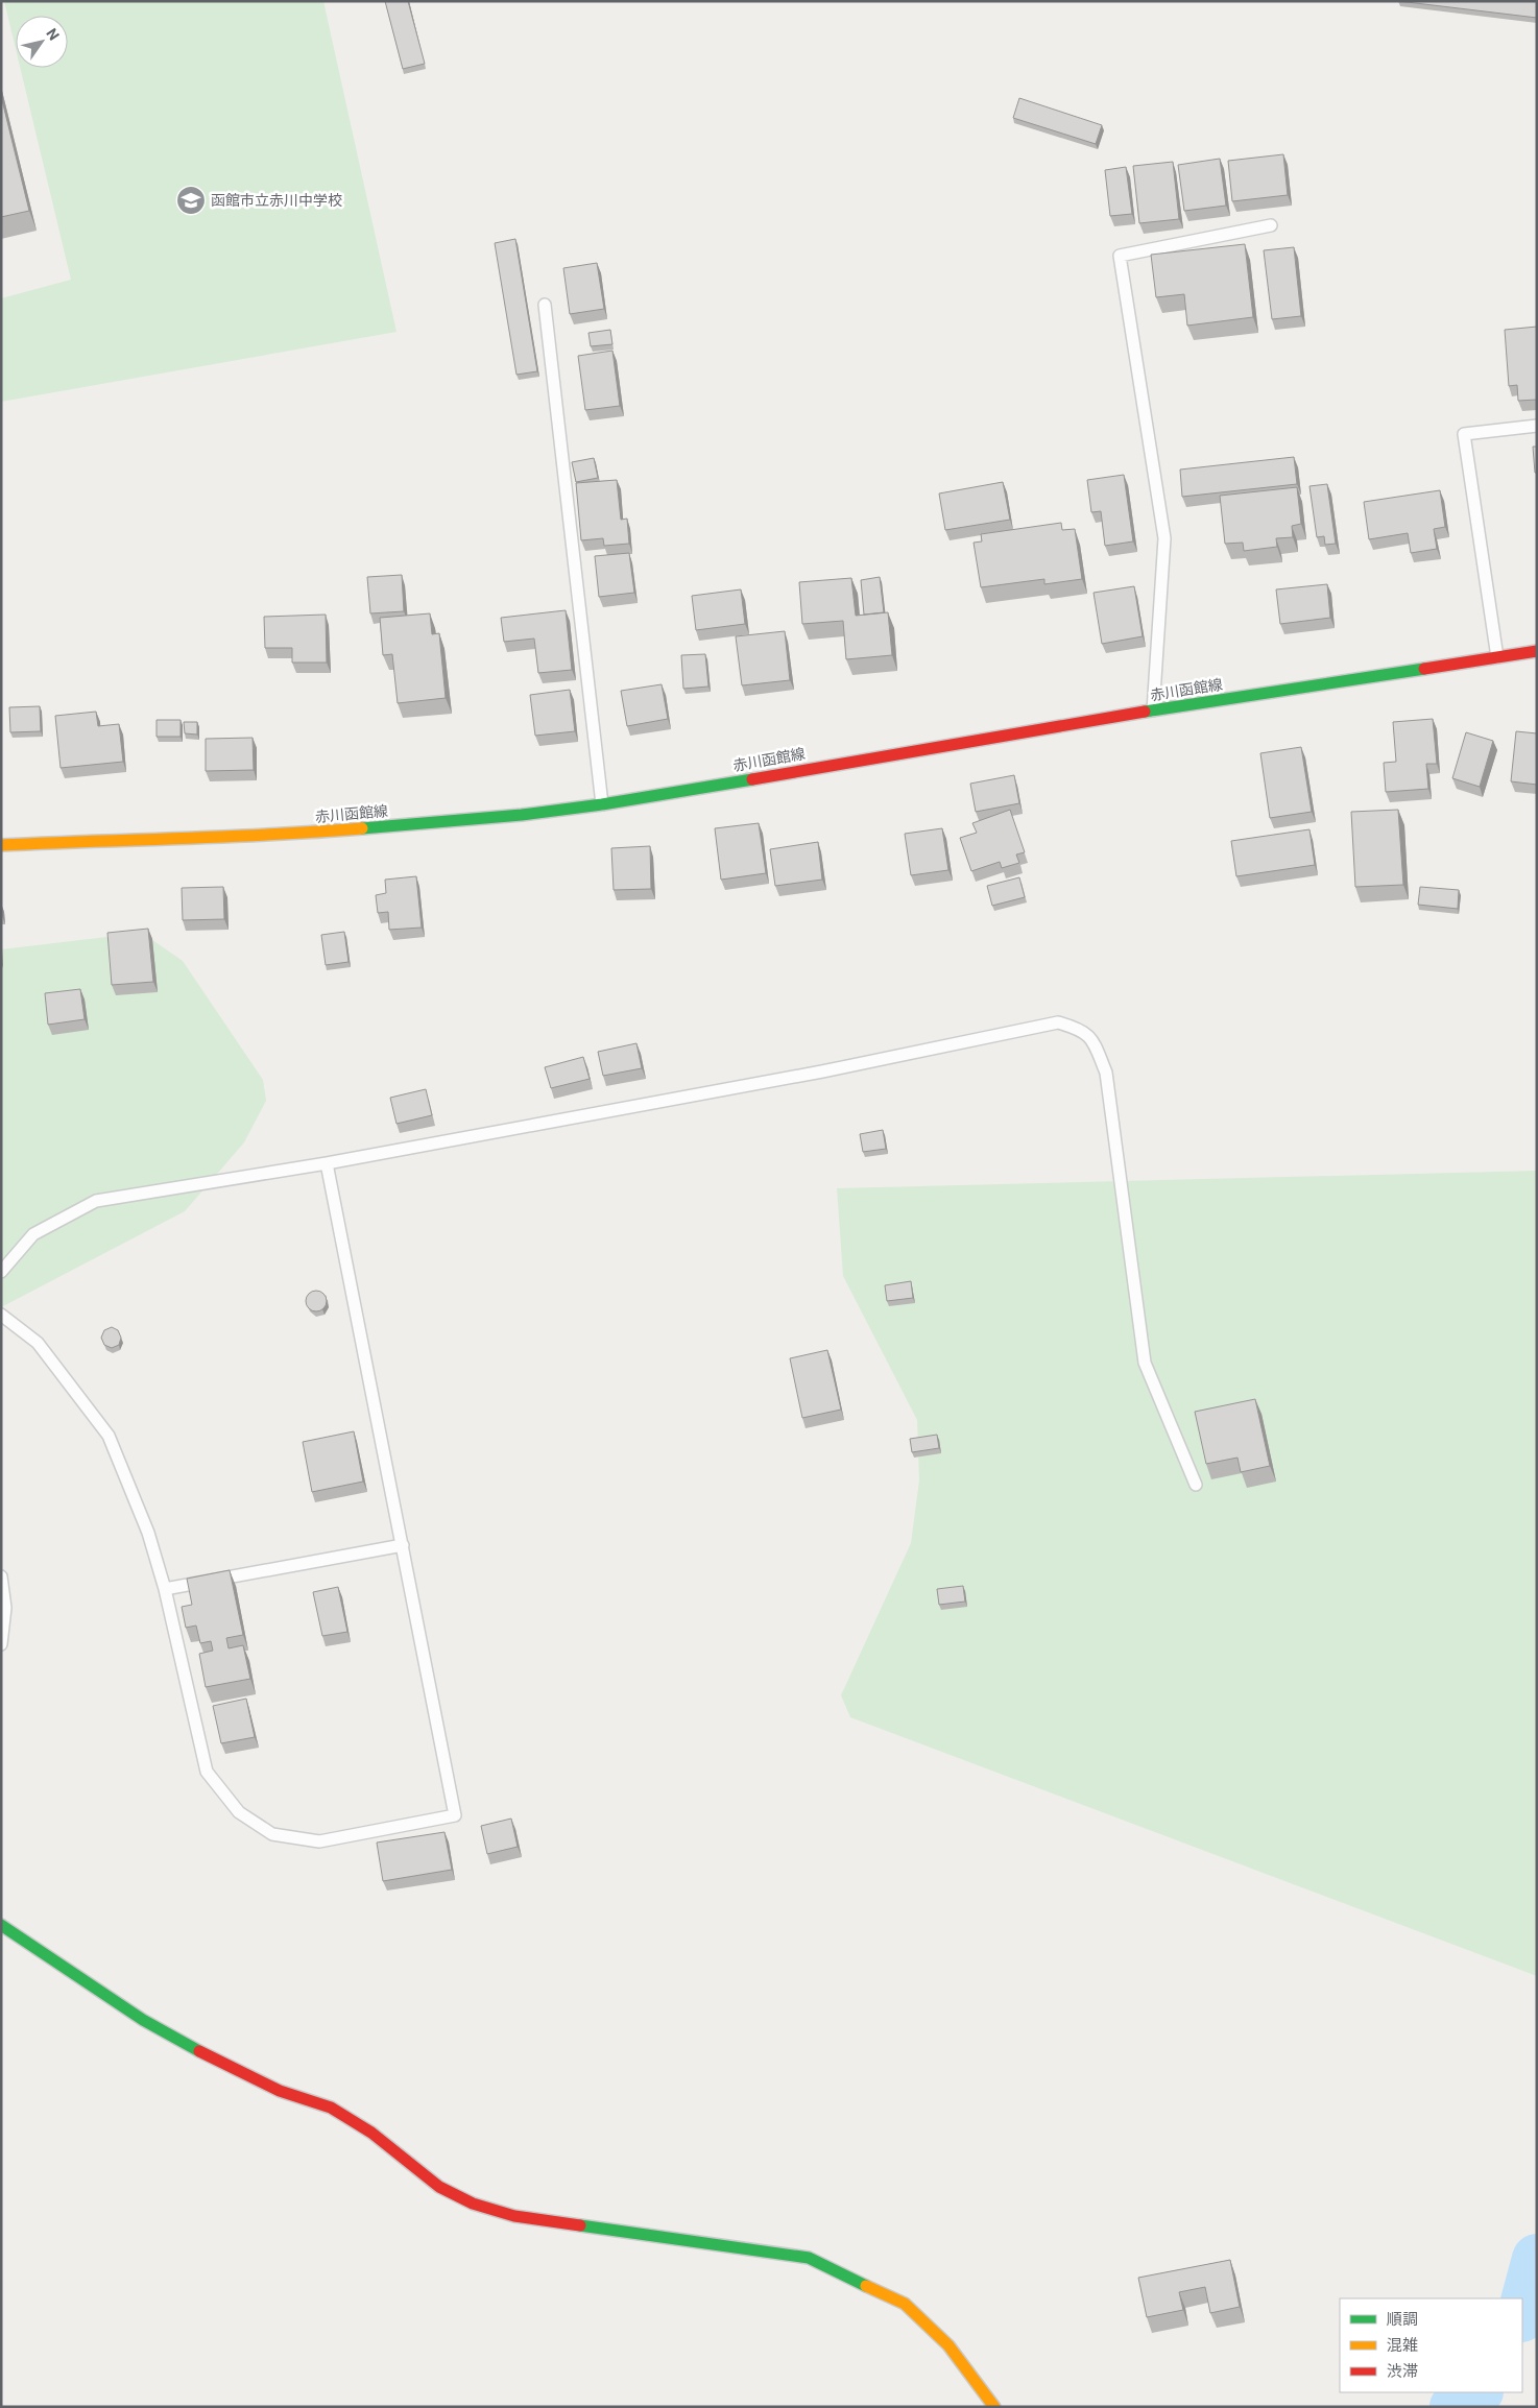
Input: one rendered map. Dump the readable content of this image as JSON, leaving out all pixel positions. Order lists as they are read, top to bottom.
{
  "streets": {
    "main road": ["赤川函館線"]
  },
  "places": {
    "school or university": ["函館市立赤川中学校"]
  },
  "legend": ["順調", "混雑", "渋滞"],
  "north": "top right"
}
